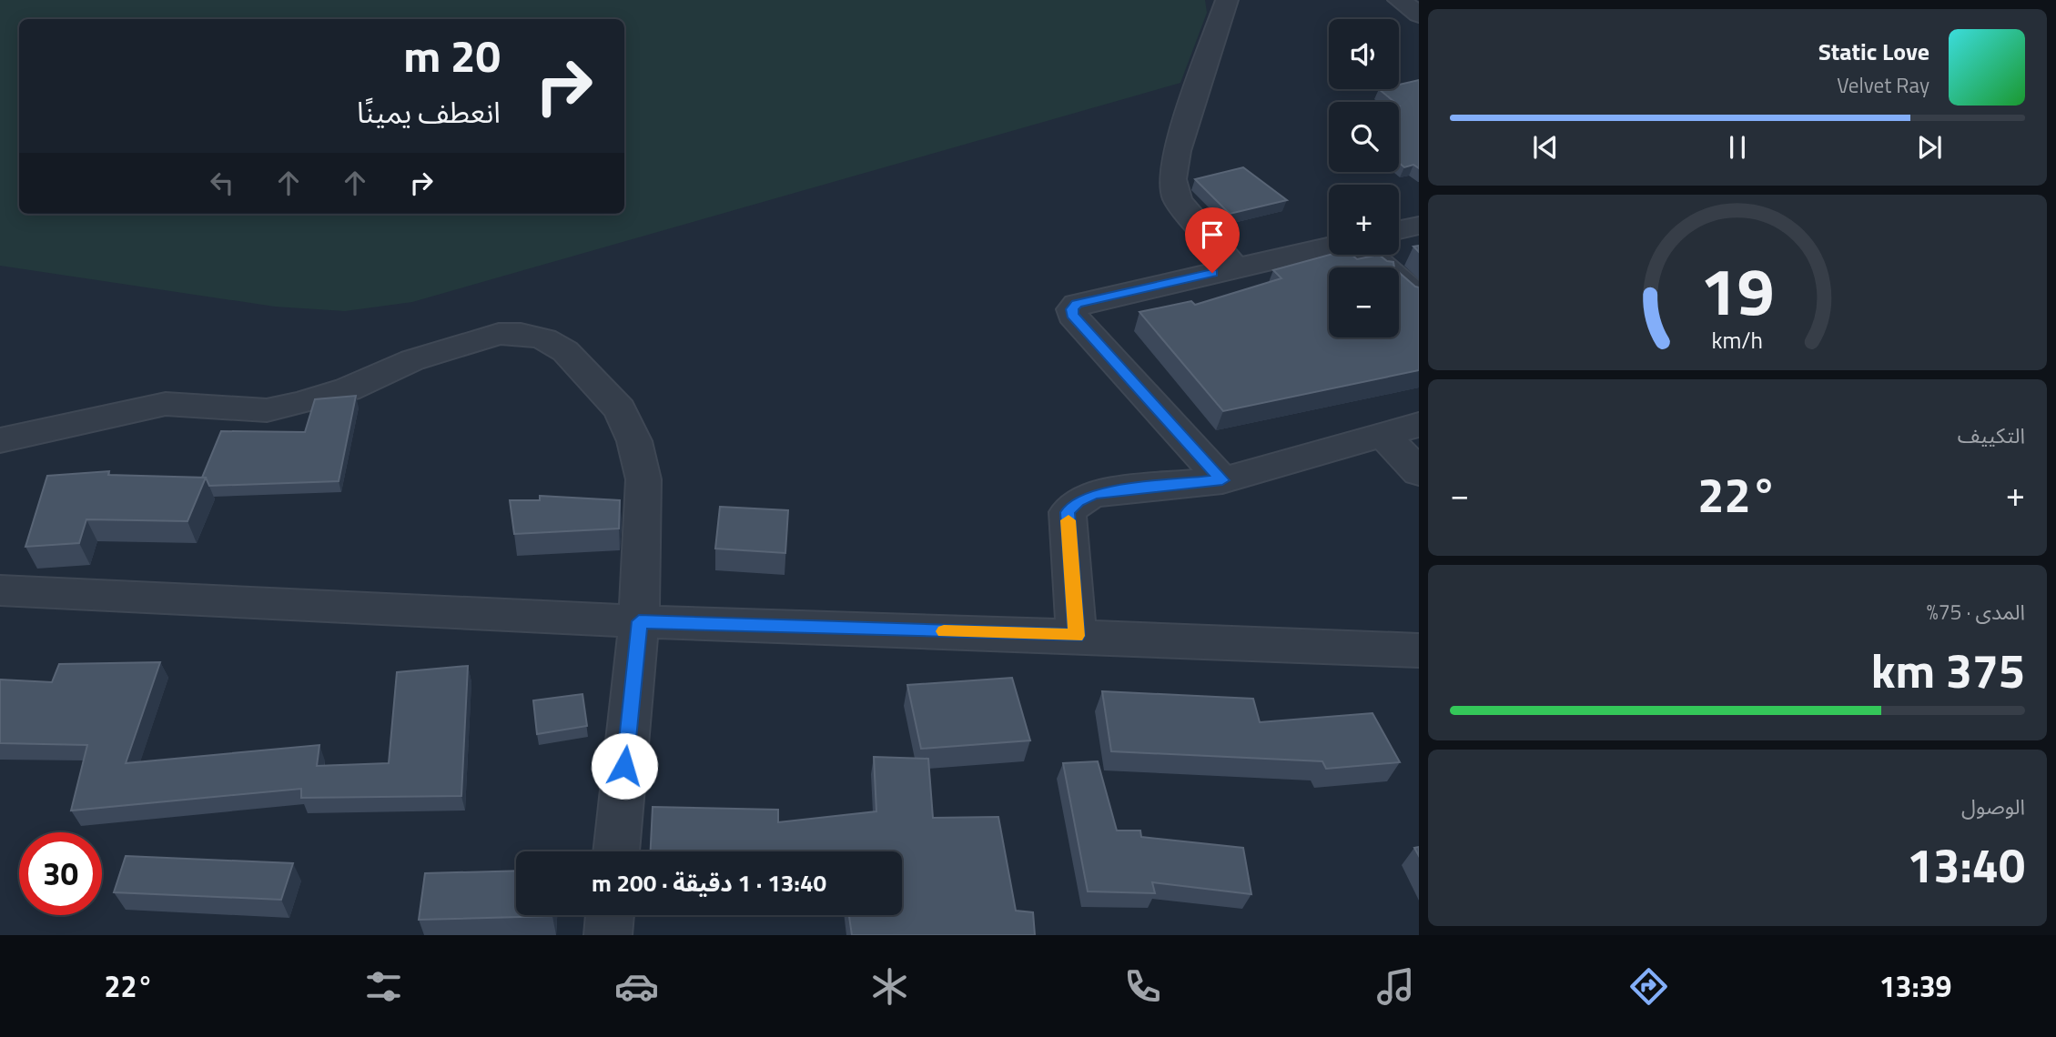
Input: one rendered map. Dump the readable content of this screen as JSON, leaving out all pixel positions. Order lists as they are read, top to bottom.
{
  "page": {
    "map_buttons": ["+", "−"],
    "turn": ["20 m", "انعطف يمينًا"],
    "song": ["Static Love", "Velvet Ray"],
    "tile": [
      "التكييف",
      ["المدى · 75%", "375 km"],
      ["الوصول", "13:40"]
    ],
    "heat": ["−", "22°", "+"],
    "limit": "30",
    "trip": "13:40 · 1 دقيقة · 200 m",
    "tabs": ["13:39", "22°"],
    "gauge": ["19", "km/h"]
  }
}
